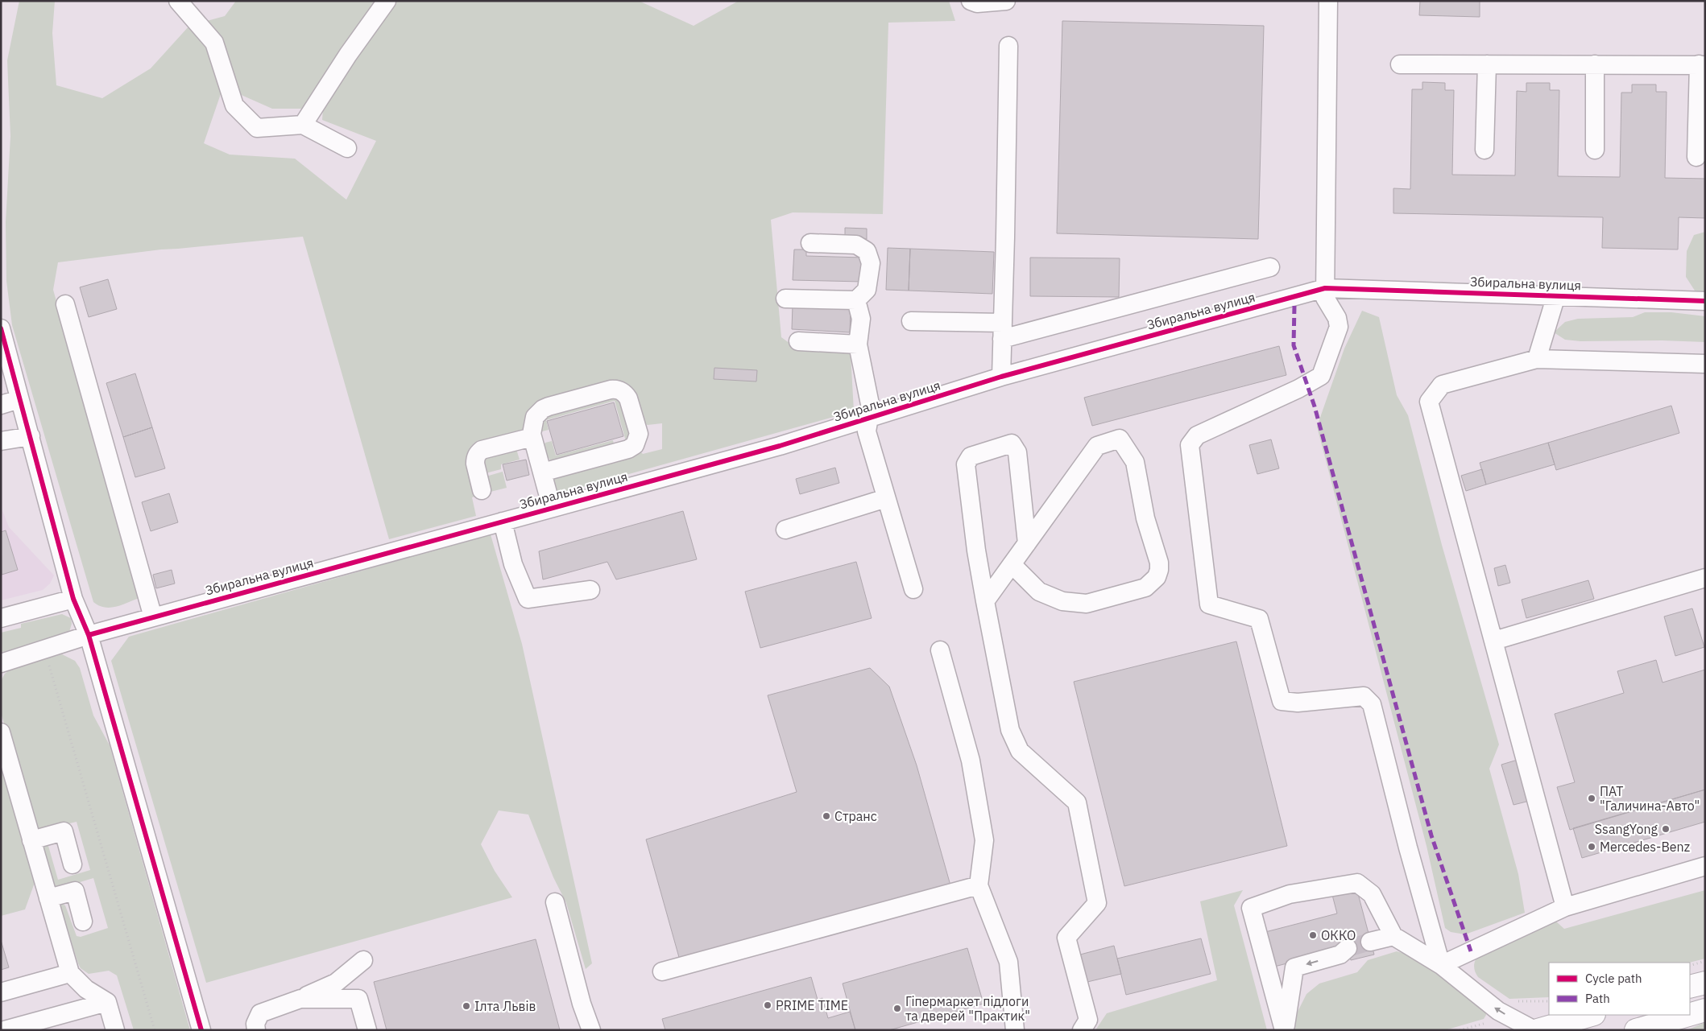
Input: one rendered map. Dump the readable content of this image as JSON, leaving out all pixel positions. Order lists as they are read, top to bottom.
{
  "streets": {
    "street": ["Збиральна вулиця"]
  },
  "places": [
    "ПАТ \"Галичина-Авто\"",
    "Странс",
    "SsangYong",
    "Mercedes-Benz",
    "ОККО",
    "PRIME TIME",
    "Ілта Львів",
    "Гіпермаркет підлоги та дверей \"Практик\""
  ],
  "legend": ["Cycle path", "Path"]
}
